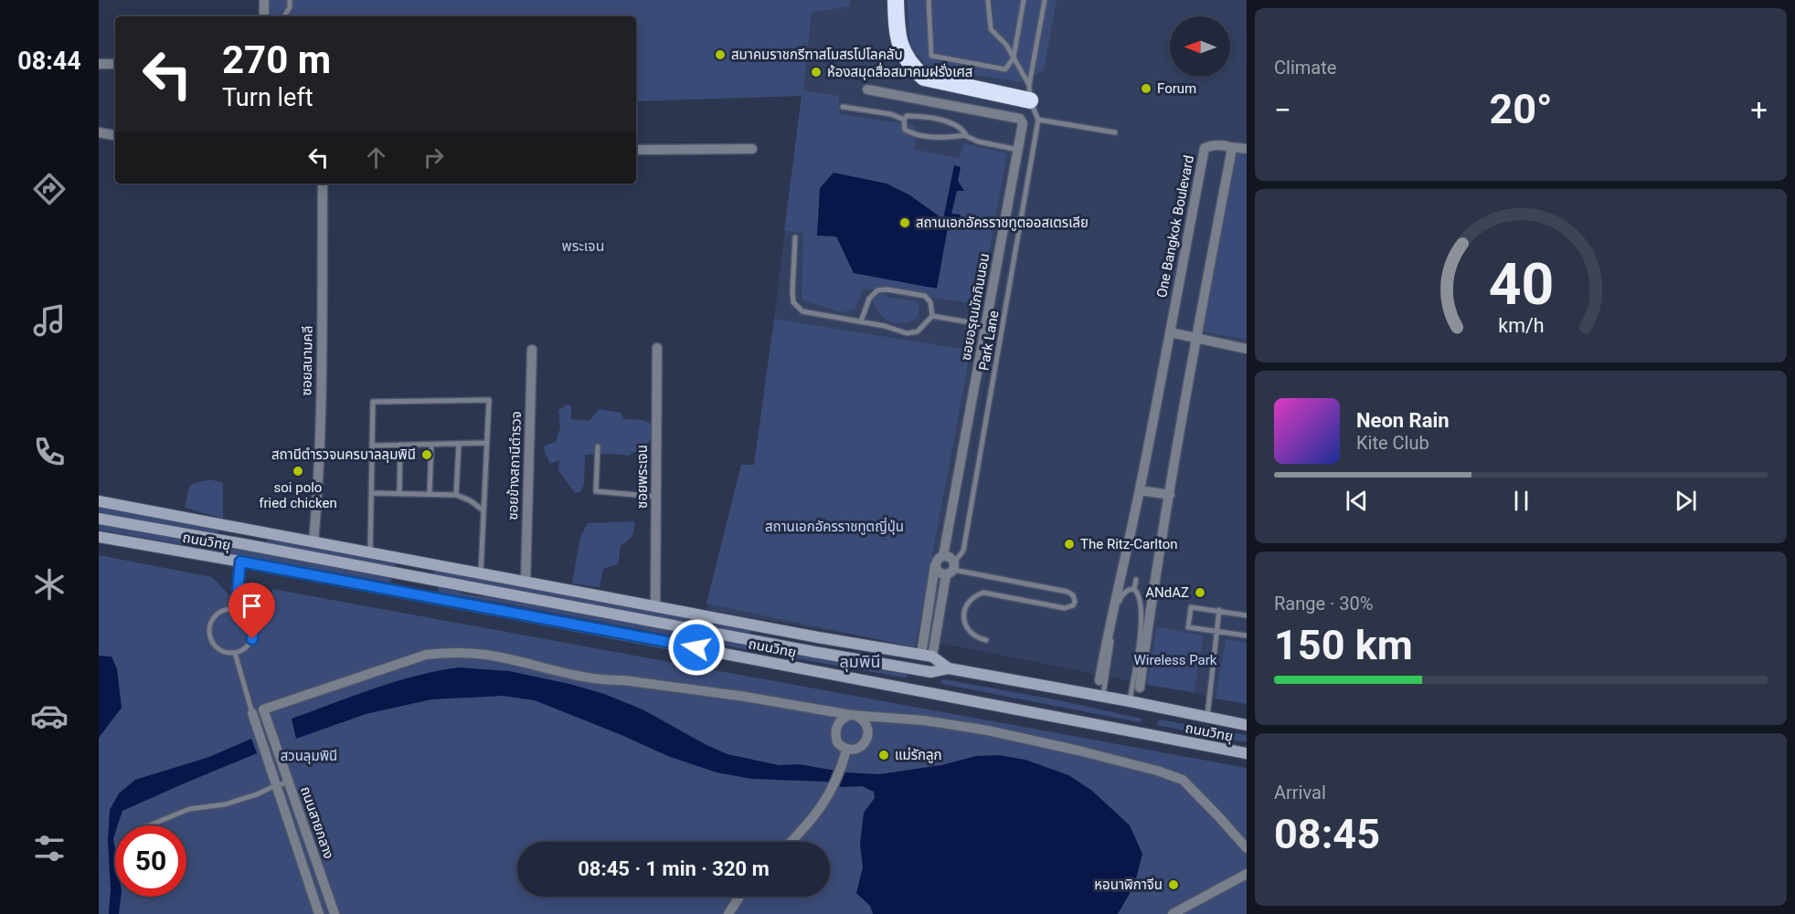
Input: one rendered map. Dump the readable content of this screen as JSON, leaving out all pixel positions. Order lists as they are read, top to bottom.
{
  "streets": {
    "main road": ["ถนนวิทยุ"],
    "street": [
      "One Bangkok Boulevard",
      "ซอยอรุณมักกินนอน",
      "ซอยสนามคลี",
      "ซอยข้างสถานีตำรวจ",
      "ซอยพระเจน",
      "ถนนสายกลาง"
    ],
    "lane": ["Park Lane"]
  },
  "crossings": [
    ["ซอยอรุณมักกินนอน", "Park Lane"],
    ["ซอยสนามคลี", "ถนนวิทยุ"],
    ["ซอยข้างสถานีตำรวจ", "ถนนวิทยุ"],
    ["ซอยพระเจน", "ถนนวิทยุ"]
  ],
  "districts": ["พระเจน", "ลุมพินี"],
  "parks": ["สถานเอกอัครราชทูตญี่ปุ่น", "Wireless Park", "สวนลุมพินี"],
  "places": [
    "สมาคมราชกรีฑาสโมสรโปโลคลับ",
    "ห้องสมุดสื่อสมาคมฝรั่งเศส",
    "Forum",
    "สถานเอกอัครราชทูตออสเตรเลีย",
    "สถานีตำรวจนครบาลลุมพินี",
    "soi polo fried chicken",
    "The Ritz-Carlton",
    "ANdAZ",
    "แม่รักลูก",
    "หอนาฬิกาจีน"
  ],
  "north": "left",
  "page": {
    "tabs": "08:44",
    "tile": [
      "Climate",
      ["Range · 30%", "150 km"],
      ["Arrival", "08:45"]
    ],
    "turn": ["270 m", "Turn left"],
    "heat": ["−", "20°", "+"],
    "song": ["Neon Rain", "Kite Club"],
    "limit": "50",
    "trip": "08:45 · 1 min · 320 m",
    "gauge": ["40", "km/h"]
  }
}
